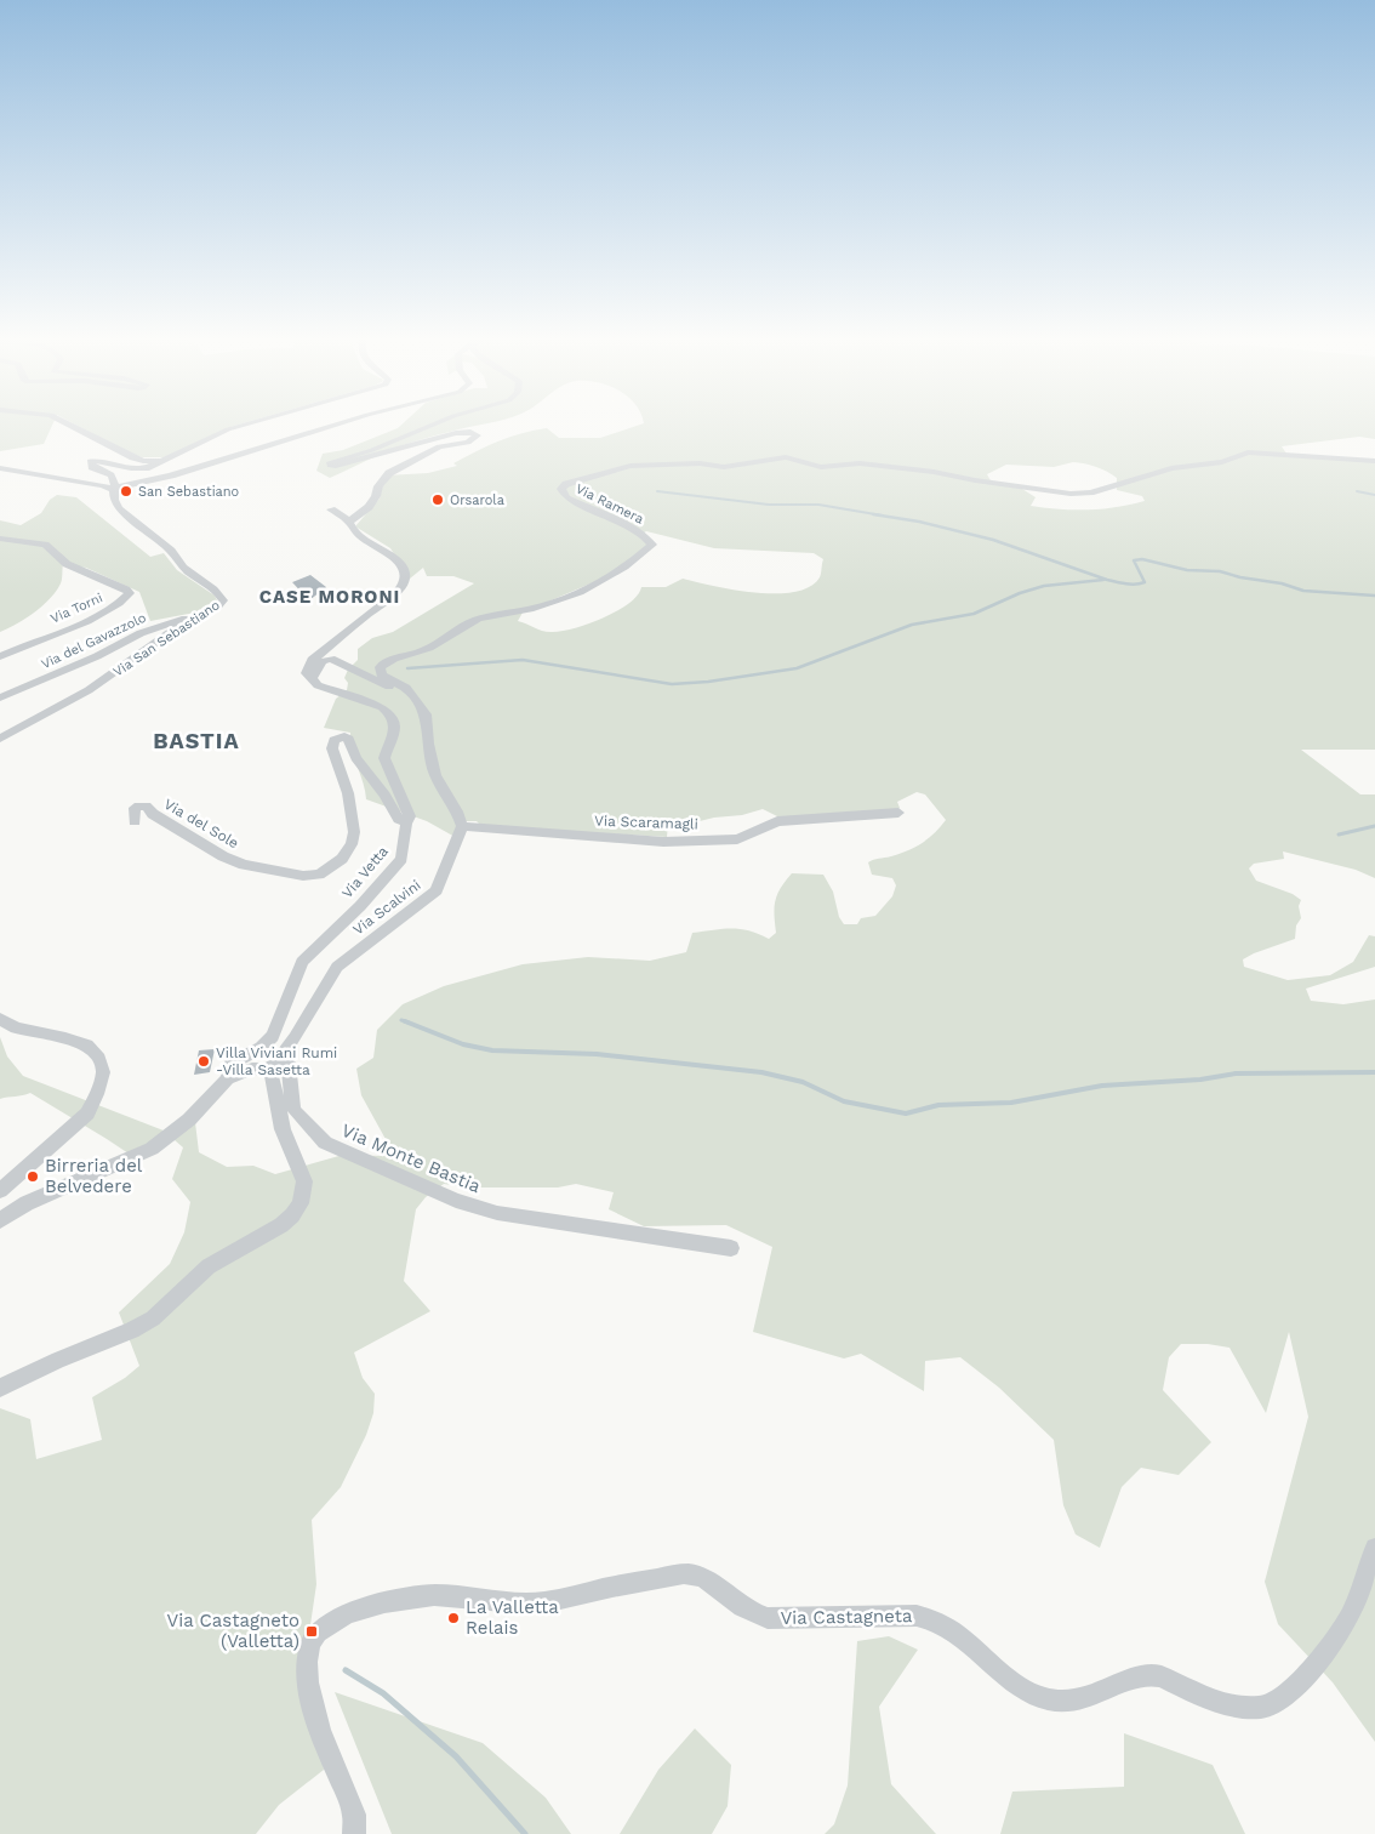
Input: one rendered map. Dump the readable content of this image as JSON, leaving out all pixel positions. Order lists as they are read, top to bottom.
{
  "streets": {
    "street": [
      "Via Ramera",
      "Via Torni",
      "Via San Sebastiano",
      "Via del Gavazzolo",
      "Via Scaramagli",
      "Via del Sole",
      "Via Vetta",
      "Via Scalvini",
      "Via Monte Bastia",
      "Via Castagneta"
    ]
  },
  "crossings": [
    ["Via San Sebastiano", "Via del Gavazzolo"],
    ["Via Scaramagli", "Via Scalvini"],
    ["Via del Sole", "Via Vetta"],
    ["Via Scalvini", "Via Monte Bastia"]
  ],
  "districts": ["CASE MORONI", "BASTIA"],
  "places": {
    "other": [
      "San Sebastiano",
      "Orsarola",
      "Villa Viviani Rumi -Villa Sasetta",
      "Birreria del Belvedere",
      "La Valletta Relais"
    ],
    "transit": ["Via Castagneto (Valletta)"]
  }
}
